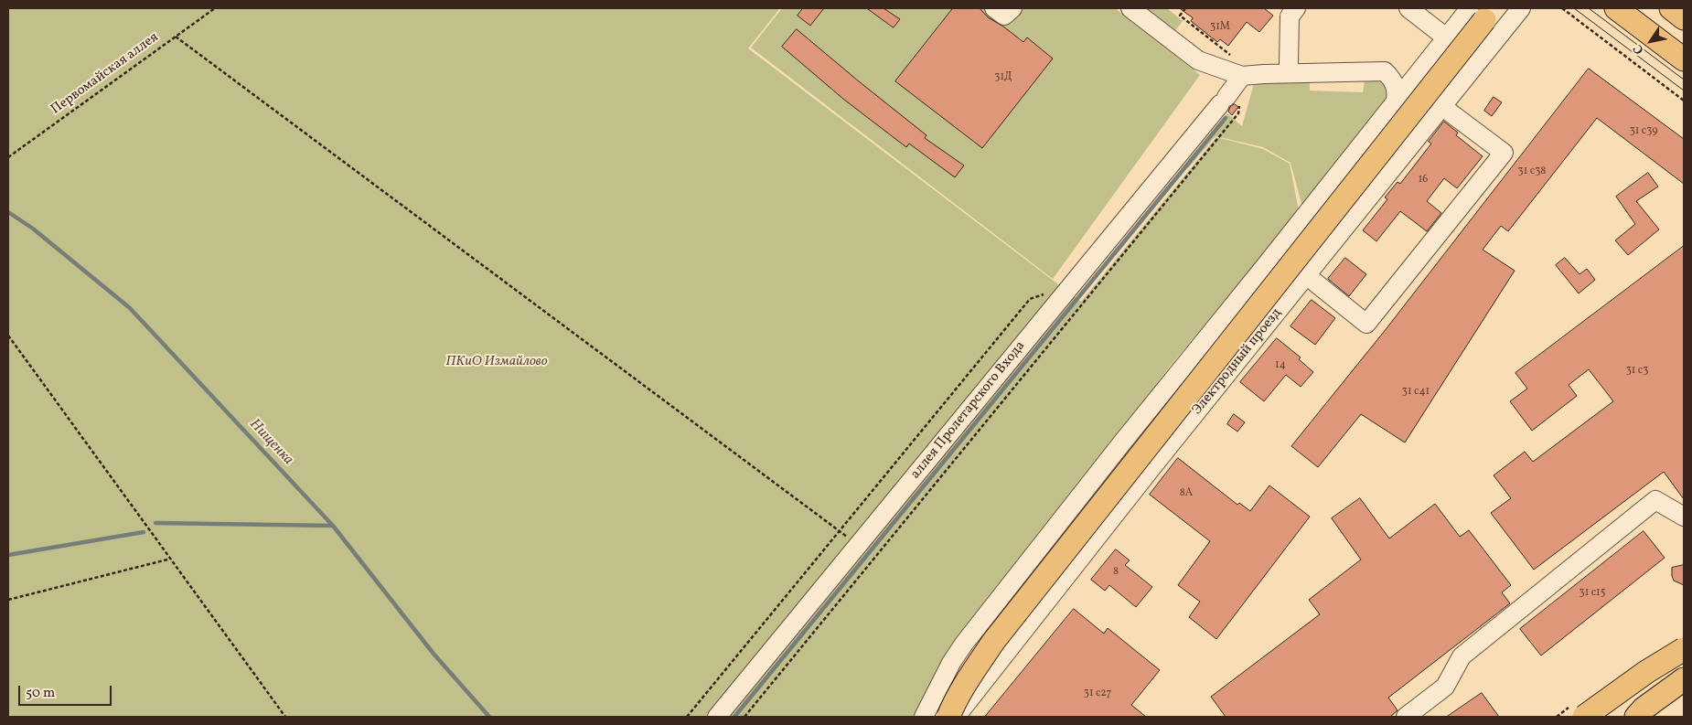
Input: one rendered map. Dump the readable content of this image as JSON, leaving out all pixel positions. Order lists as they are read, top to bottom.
{
  "streets": {
    "street": ["Электродный проезд", "аллея Пролетарского Входа"],
    "path": ["Первомайская аллея"]
  },
  "water": ["Нищенка"],
  "parks": ["ПКиО Измайлово"],
  "house_numbers": [
    "31М",
    "31Д",
    "31 с39",
    "31 с38",
    "16",
    "14",
    "31 с3",
    "31 с41",
    "8А",
    "8",
    "31 c15",
    "31 с27"
  ],
  "scale_bar": "50 m",
  "north": "bottom left"
}
